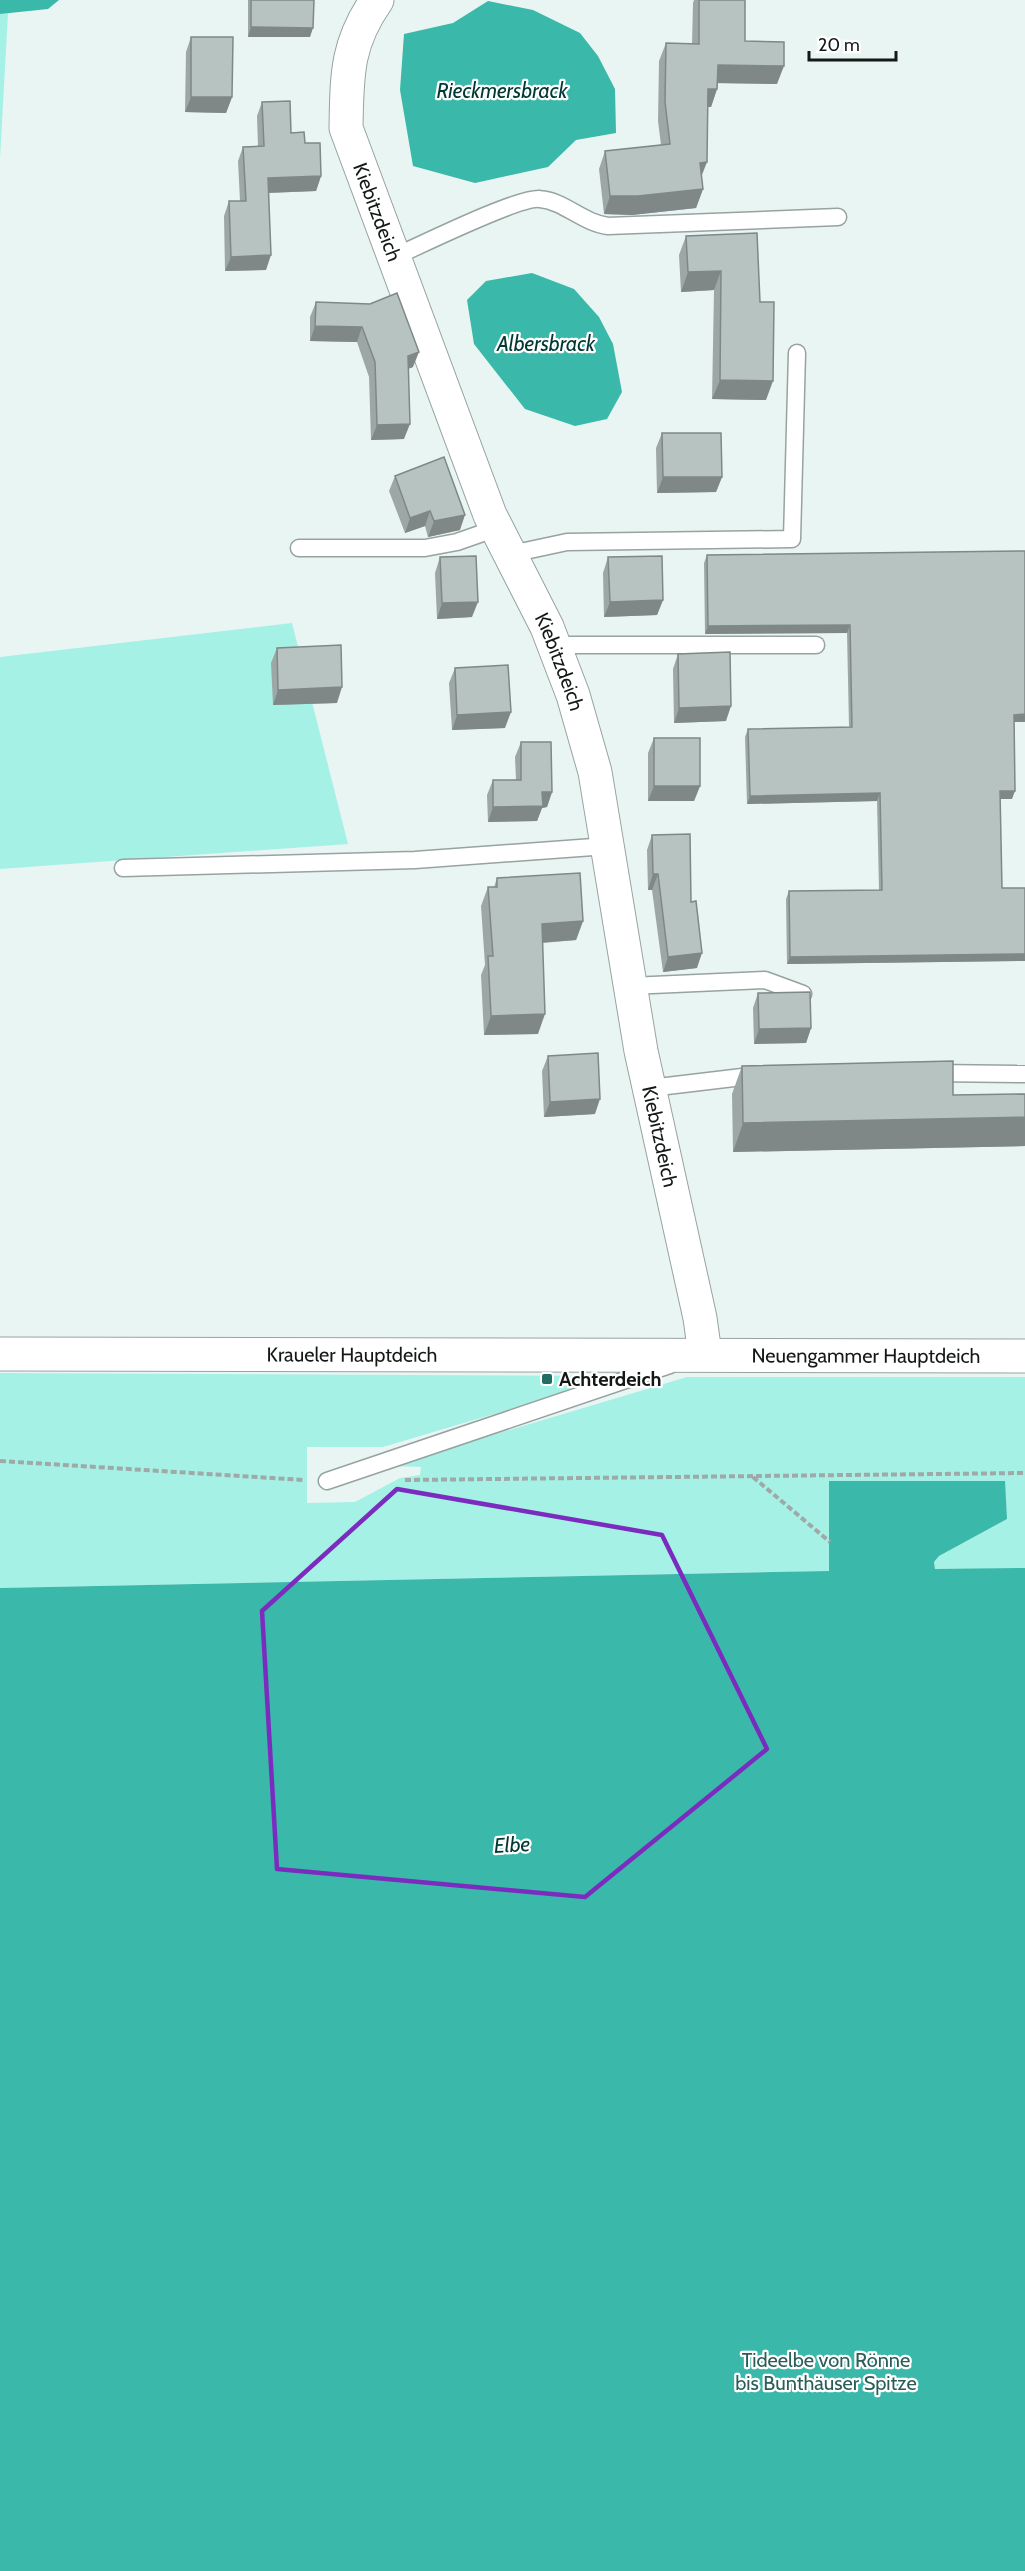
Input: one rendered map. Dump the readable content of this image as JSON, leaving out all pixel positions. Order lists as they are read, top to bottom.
{
  "streets": {
    "street": ["Kiebitzdeich", "Kraueler Hauptdeich", "Neuengammer Hauptdeich"]
  },
  "crossings": [
    ["Kiebitzdeich", "Kraueler Hauptdeich"],
    ["Kiebitzdeich", "Neuengammer Hauptdeich"],
    ["Kraueler Hauptdeich", "Neuengammer Hauptdeich"]
  ],
  "water": ["Rieckmersbrack", "Albersbrack", "Elbe"],
  "parks": ["Tideelbe von Rönne bis Bunthäuser Spitze"],
  "places": {
    "transit": ["Achterdeich"]
  },
  "scale_bar": "20 m"
}
